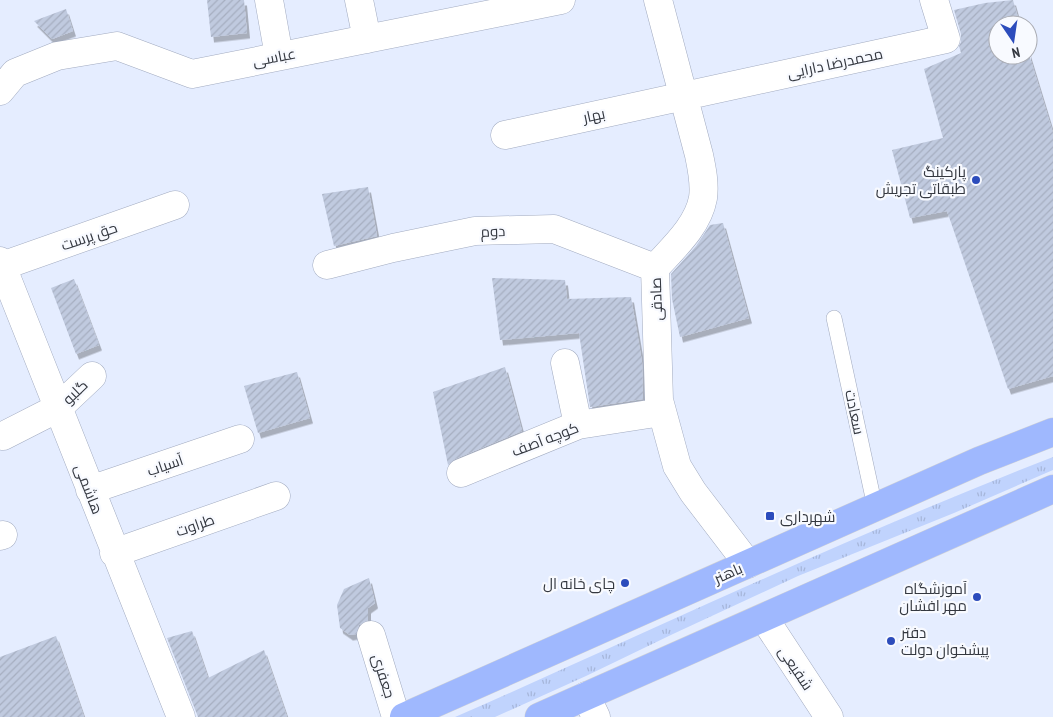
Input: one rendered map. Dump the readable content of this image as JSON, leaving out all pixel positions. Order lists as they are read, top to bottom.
{
  "streets": {
    "main road": ["باهنر"],
    "street": [
      "عباسی",
      "محمدرضا دارایی",
      "بهار",
      "دوم",
      "حق پرست",
      "صادقی",
      "گلبو",
      "کوچه آصف",
      "آسیاب",
      "هاشمی",
      "طراوت",
      "شفیعی",
      "جعفری"
    ],
    "lane": ["سعادت"]
  },
  "crossings": [
    ["محمدرضا دارایی", "بهار"],
    ["محمدرضا دارایی", "صادقی"],
    ["بهار", "صادقی"],
    ["دوم", "صادقی"],
    ["حق پرست", "هاشمی"],
    ["صادقی", "کوچه آصف"],
    ["صادقی", "باهنر"],
    ["گلبو", "هاشمی"],
    ["سعادت", "باهنر"],
    ["آسیاب", "هاشمی"],
    ["هاشمی", "طراوت"]
  ],
  "places": {
    "other": [
      "پارکینگ طبقاتی تجریش",
      "چای خانه ال",
      "آموزشگاه مهر افشان",
      "دفتر پیشخوان دولت"
    ],
    "transit": ["شهرداری"]
  },
  "north": "bottom"
}
